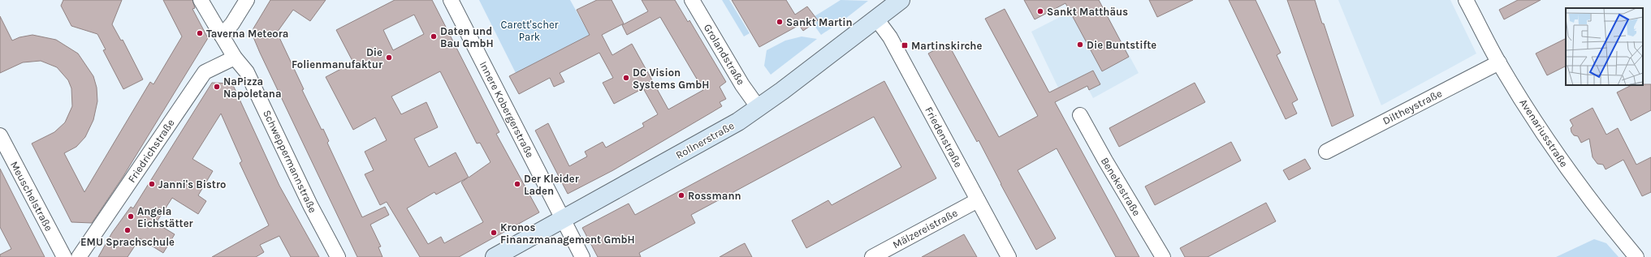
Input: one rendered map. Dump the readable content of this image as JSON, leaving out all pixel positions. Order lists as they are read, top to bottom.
{
  "streets": {
    "street": [
      "Grolandstraße",
      "Diltheystraße",
      "Innere Kobergerstraße",
      "Avenariusstraße",
      "Friedenstraße",
      "Rollnerstraße",
      "Friedrichstraße",
      "Schweppermannstraße",
      "Benekestraße",
      "Meuschelstraße",
      "Mälzereistraße"
    ]
  },
  "crossings": [
    ["Grolandstraße", "Rollnerstraße"],
    ["Diltheystraße", "Avenariusstraße"],
    ["Innere Kobergerstraße", "Rollnerstraße"],
    ["Friedenstraße", "Rollnerstraße"],
    ["Friedenstraße", "Mälzereistraße"],
    ["Friedrichstraße", "Schweppermannstraße"]
  ],
  "parks": ["Carett'scher Park"],
  "places": {
    "other": [
      "Sankt Matthäus",
      "Sankt Martin",
      "Taverna Meteora",
      "Daten und Bau GmbH",
      "Die Buntstifte",
      "Die Folienmanufaktur",
      "DC Vision Systems GmbH",
      "NaPizza Napoletana",
      "Janni's Bistro",
      "Der Kleider Laden",
      "Rossmann",
      "Angela Eichstätter",
      "EMU Sprachschule",
      "Kronos Finanzmanagement GmbH"
    ],
    "transit": ["Martinskirche"]
  }
}
